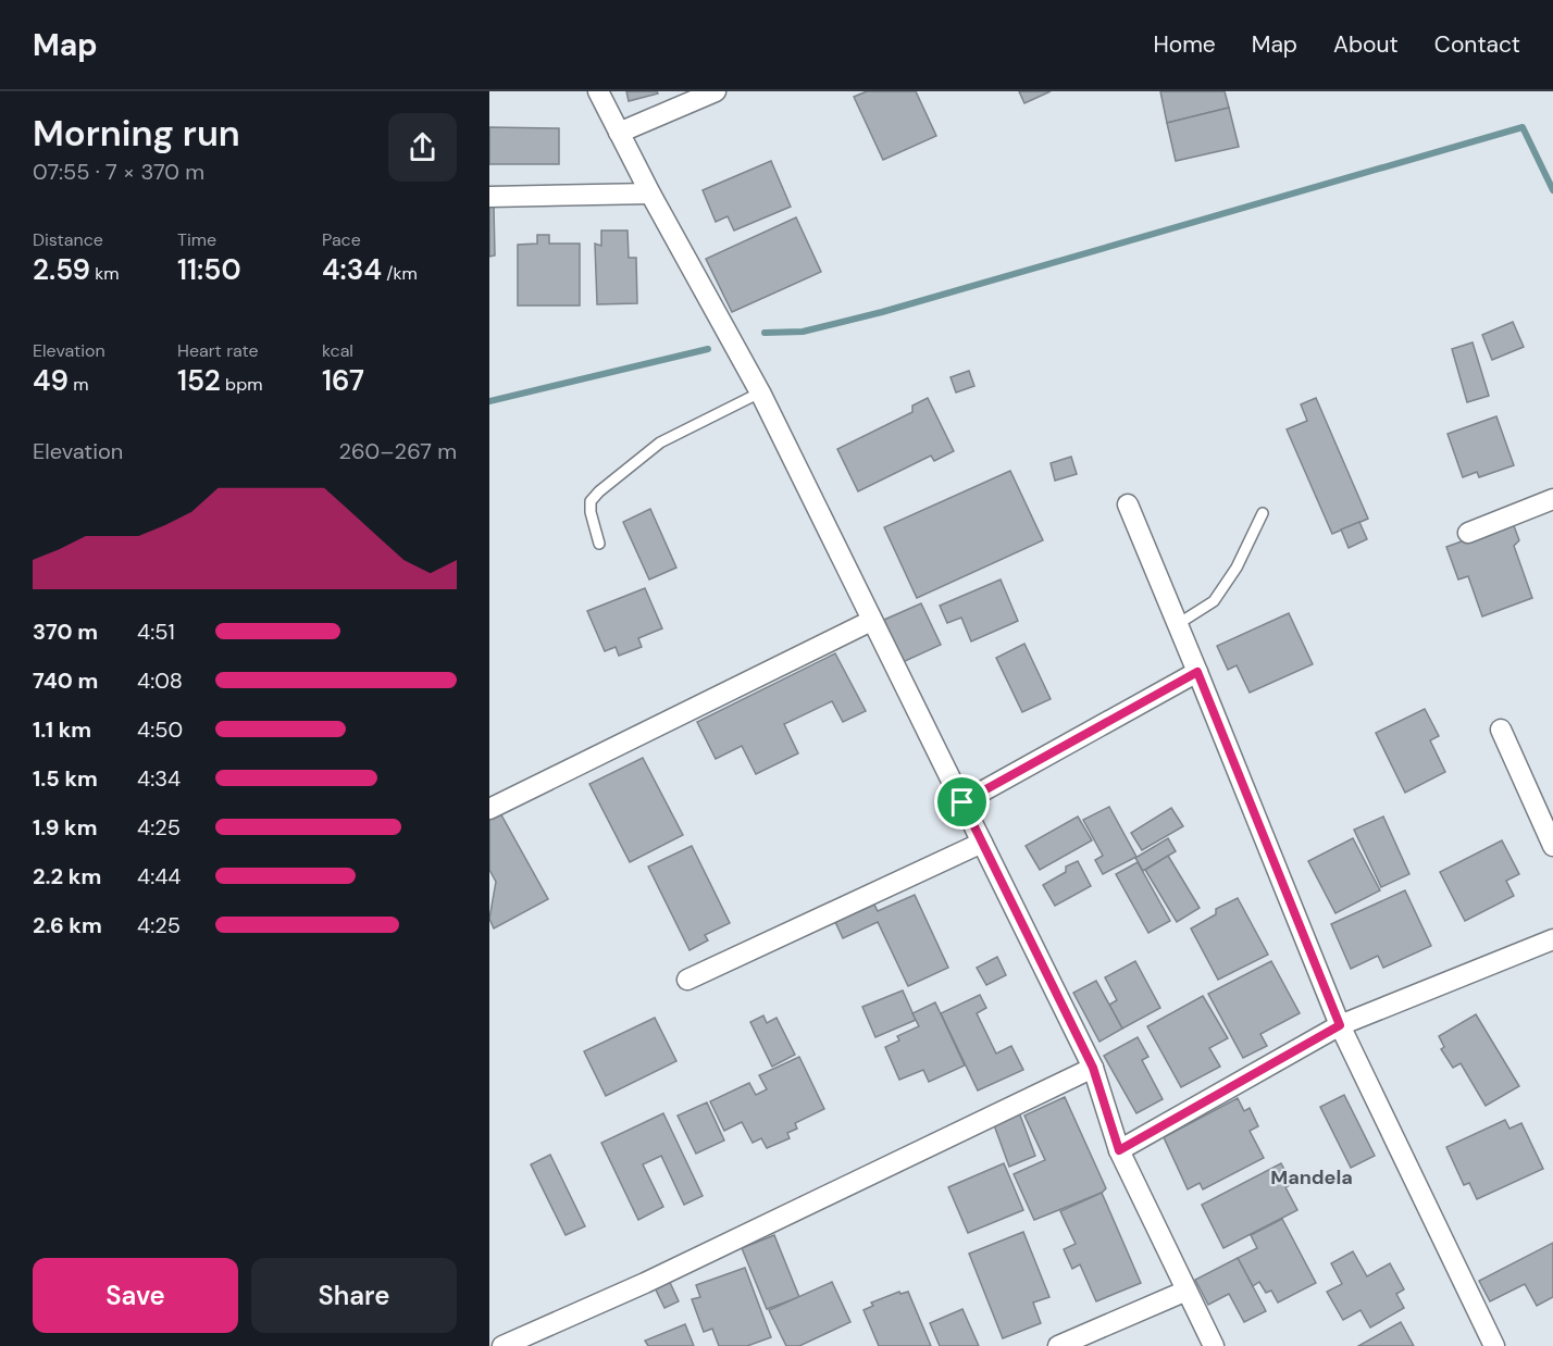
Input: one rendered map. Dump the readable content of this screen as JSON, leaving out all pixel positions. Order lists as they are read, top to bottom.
{
  "districts": ["Mandela"],
  "page": {
    "header": "Map",
    "nav": [
      "Home",
      "Map",
      "About",
      "Contact"
    ],
    "heading": ["Morning run", "07:55 · 7 × 370 m"],
    "stats": [
      ["Distance", "2.59 km"],
      ["Time", "11:50"],
      ["Pace", "4:34 /km"],
      ["Elevation", "49 m"],
      ["Heart rate", "152 bpm"],
      ["kcal", "167"]
    ],
    "chart": ["Elevation", "260–267 m"],
    "list": [
      {
        "name": "370 m",
        "note": "4:51"
      },
      {
        "name": "740 m",
        "note": "4:08"
      },
      {
        "name": "1.1 km",
        "note": "4:50"
      },
      {
        "name": "1.5 km",
        "note": "4:34"
      },
      {
        "name": "1.9 km",
        "note": "4:25"
      },
      {
        "name": "2.2 km",
        "note": "4:44"
      },
      {
        "name": "2.6 km",
        "note": "4:25"
      }
    ],
    "buttons": ["Save", "Share"]
  }
}
